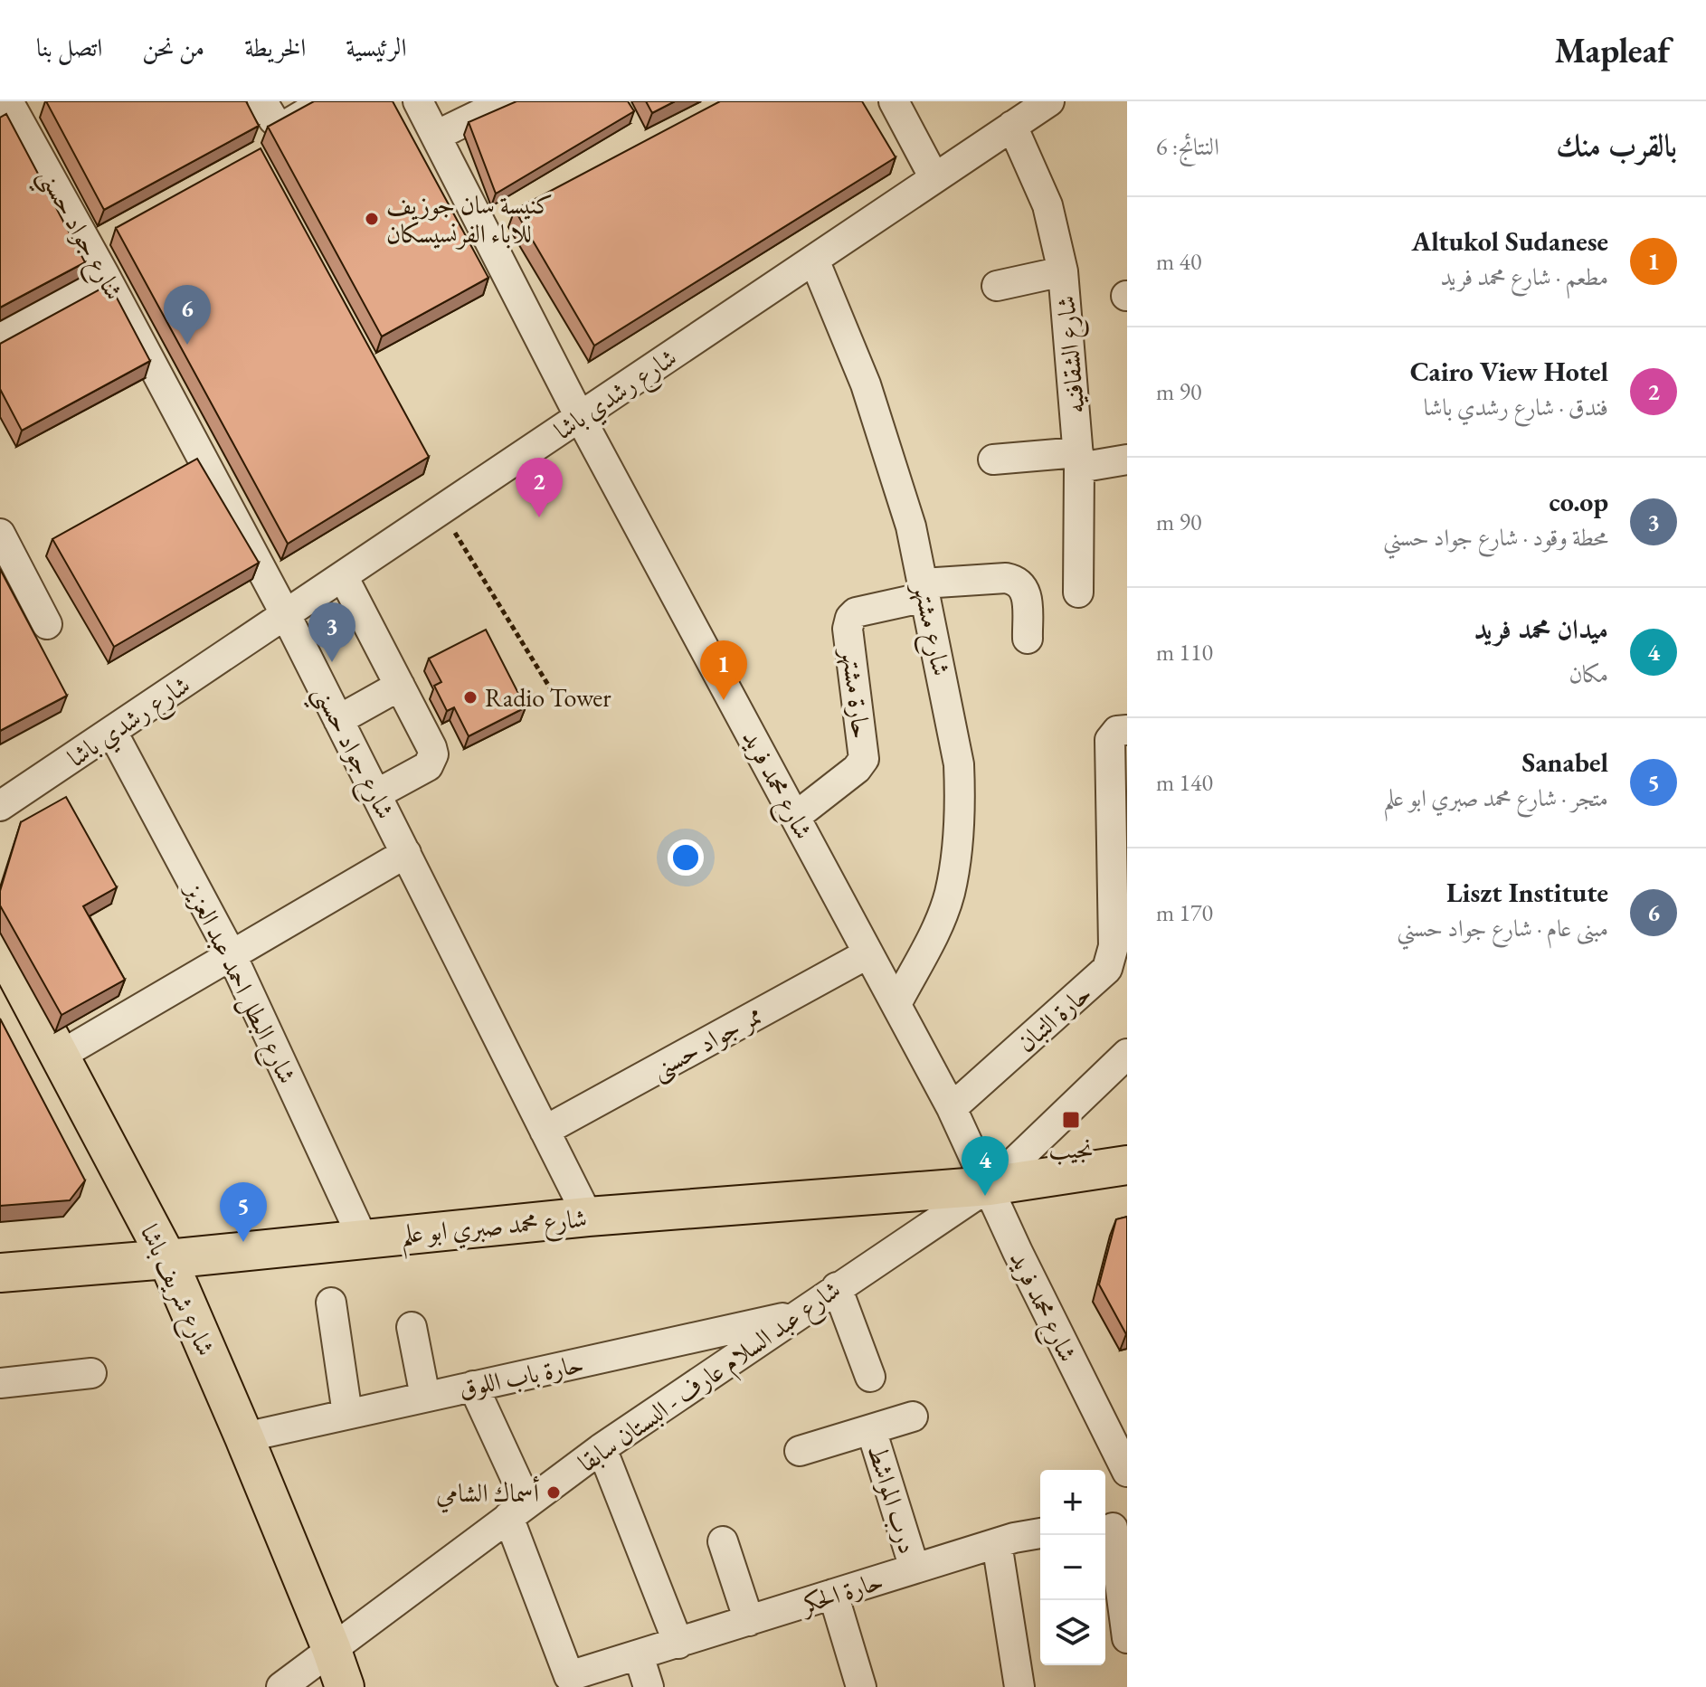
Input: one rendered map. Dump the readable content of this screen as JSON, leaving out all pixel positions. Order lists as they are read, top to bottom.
{
  "streets": {
    "main road": ["شارع محمد صبري ابو علم", "شارع شريف باشا"],
    "street": [
      "شارع جواد حسني",
      "شارع الشقافنيه",
      "شارع رشدي باشا",
      "شارع مشتهر",
      "حارة مشتهر",
      "شارع محمد فريد",
      "شارع البطل احمد عبد العزيز",
      "حارة التبان",
      "ممر جواد حسنى",
      "حارة باب اللوق",
      "شارع عبد السلام عارف - البستان سابقا",
      "درب المواشط",
      "حارة الحكر"
    ]
  },
  "crossings": [
    ["شارع جواد حسني", "شارع رشدي باشا"],
    ["شارع جواد حسني", "ممر جواد حسنى"],
    ["شارع جواد حسني", "شارع محمد صبري ابو علم"],
    ["شارع الشقافنيه", "شارع رشدي باشا"],
    ["شارع رشدي باشا", "شارع مشتهر"],
    ["شارع رشدي باشا", "شارع محمد فريد"],
    ["شارع رشدي باشا", "شارع البطل احمد عبد العزيز"],
    ["شارع مشتهر", "حارة مشتهر"],
    ["شارع مشتهر", "شارع محمد فريد"],
    ["حارة مشتهر", "شارع محمد فريد"],
    ["شارع محمد فريد", "حارة التبان"],
    ["شارع محمد فريد", "ممر جواد حسنى"],
    ["شارع محمد فريد", "شارع محمد صبري ابو علم"],
    ["شارع محمد فريد", "شارع عبد السلام عارف - البستان سابقا"],
    ["شارع البطل احمد عبد العزيز", "شارع محمد صبري ابو علم"],
    ["شارع محمد صبري ابو علم", "شارع شريف باشا"],
    ["شارع محمد صبري ابو علم", "شارع عبد السلام عارف - البستان سابقا"],
    ["شارع شريف باشا", "حارة باب اللوق"],
    ["شارع شريف باشا", "شارع عبد السلام عارف - البستان سابقا"],
    ["حارة باب اللوق", "شارع عبد السلام عارف - البستان سابقا"],
    ["حارة باب اللوق", "حارة الحكر"],
    ["شارع عبد السلام عارف - البستان سابقا", "حارة الحكر"],
    ["درب المواشط", "حارة الحكر"]
  ],
  "places": {
    "other": ["كنيسة سان جوزيف للاباء الفرنسيسكان", "Radio Tower", "أسماك الشامي"],
    "transit": ["نجيب"]
  },
  "page": {
    "header": "Mapleaf",
    "nav": [
      "الرئيسية",
      "الخريطة",
      "من نحن",
      "اتصل بنا"
    ],
    "heading": ["بالقرب منك", "النتائج: 6"],
    "list": [
      {
        "mark": "1",
        "name": "Altukol Sudanese",
        "note": "مطعم · شارع محمد فريد",
        "value": "40 m"
      },
      {
        "mark": "2",
        "name": "Cairo View Hotel",
        "note": "فندق · شارع رشدي باشا",
        "value": "90 m"
      },
      {
        "mark": "3",
        "name": "co.op",
        "note": "محطة وقود · شارع جواد حسني",
        "value": "90 m"
      },
      {
        "mark": "4",
        "name": "ميدان محمد فريد",
        "note": "مكان",
        "value": "110 m"
      },
      {
        "mark": "5",
        "name": "Sanabel",
        "note": "متجر · شارع محمد صبري ابو علم",
        "value": "140 m"
      },
      {
        "mark": "6",
        "name": "Liszt Institute",
        "note": "مبنى عام · شارع جواد حسني",
        "value": "170 m"
      }
    ],
    "pins": [
      "6",
      "2",
      "3",
      "1",
      "4",
      "5"
    ],
    "map_buttons": ["+", "−"]
  }
}
